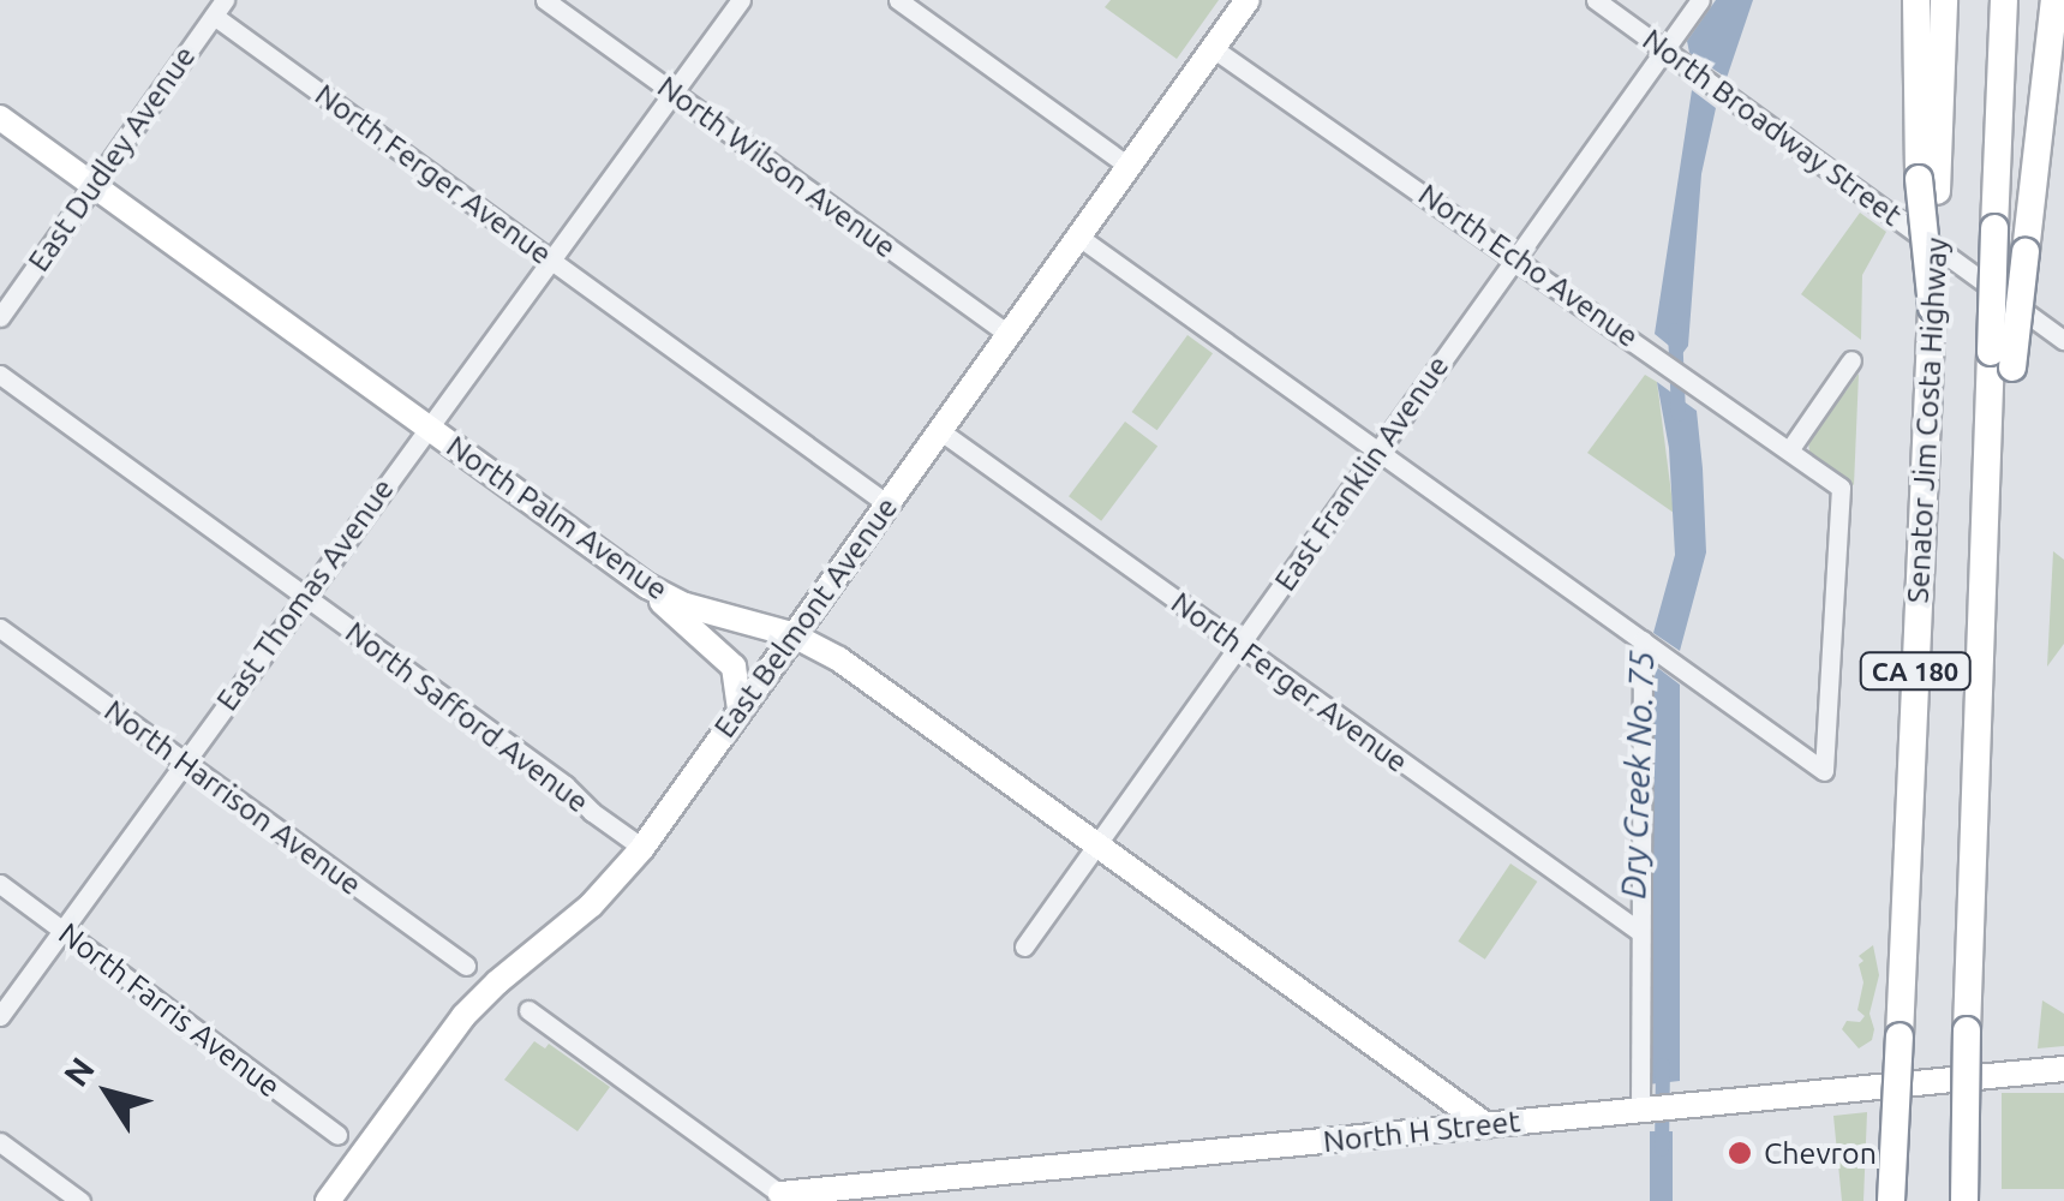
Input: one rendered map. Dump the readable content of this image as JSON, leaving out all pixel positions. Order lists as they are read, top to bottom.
{
  "streets": {
    "highway": ["Senator Jim Costa Highway", "CA 180"],
    "main road": ["North Palm Avenue", "East Belmont Avenue", "North H Street"],
    "street": [
      "North Broadway Street",
      "East Dudley Avenue",
      "North Wilson Avenue",
      "North Ferger Avenue",
      "North Echo Avenue",
      "East Franklin Avenue",
      "East Thomas Avenue",
      "North Safford Avenue",
      "North Harrison Avenue",
      "North Farris Avenue"
    ]
  },
  "crossings": [
    ["North Broadway Street", "East Franklin Avenue"],
    ["East Dudley Avenue", "North Ferger Avenue"],
    ["East Dudley Avenue", "North Palm Avenue"],
    ["North Wilson Avenue", "East Thomas Avenue"],
    ["North Wilson Avenue", "East Belmont Avenue"],
    ["North Ferger Avenue", "East Franklin Avenue"],
    ["North Ferger Avenue", "East Thomas Avenue"],
    ["North Ferger Avenue", "East Belmont Avenue"],
    ["North Echo Avenue", "East Franklin Avenue"],
    ["North Echo Avenue", "East Belmont Avenue"],
    ["East Franklin Avenue", "North Palm Avenue"],
    ["North Palm Avenue", "East Thomas Avenue"],
    ["North Palm Avenue", "East Belmont Avenue"],
    ["North Palm Avenue", "North H Street"],
    ["East Thomas Avenue", "North Safford Avenue"],
    ["East Thomas Avenue", "North Harrison Avenue"],
    ["East Thomas Avenue", "North Farris Avenue"],
    ["East Belmont Avenue", "North Safford Avenue"]
  ],
  "water": ["Dry Creek No. 75"],
  "places": ["Chevron"],
  "north": "top left"
}
